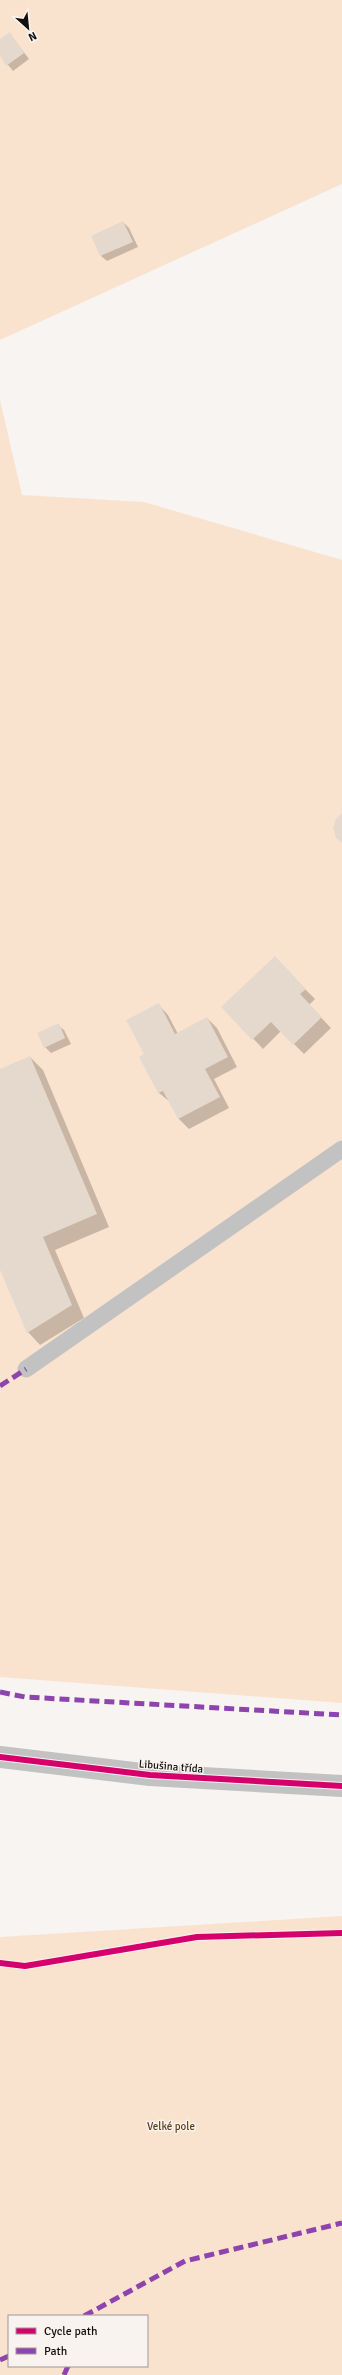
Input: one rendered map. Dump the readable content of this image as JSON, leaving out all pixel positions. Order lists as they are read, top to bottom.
{
  "streets": {
    "street": ["Libušina třída"]
  },
  "parks": ["Velké pole"],
  "legend": ["Cycle path", "Path"],
  "north": "bottom right"
}
